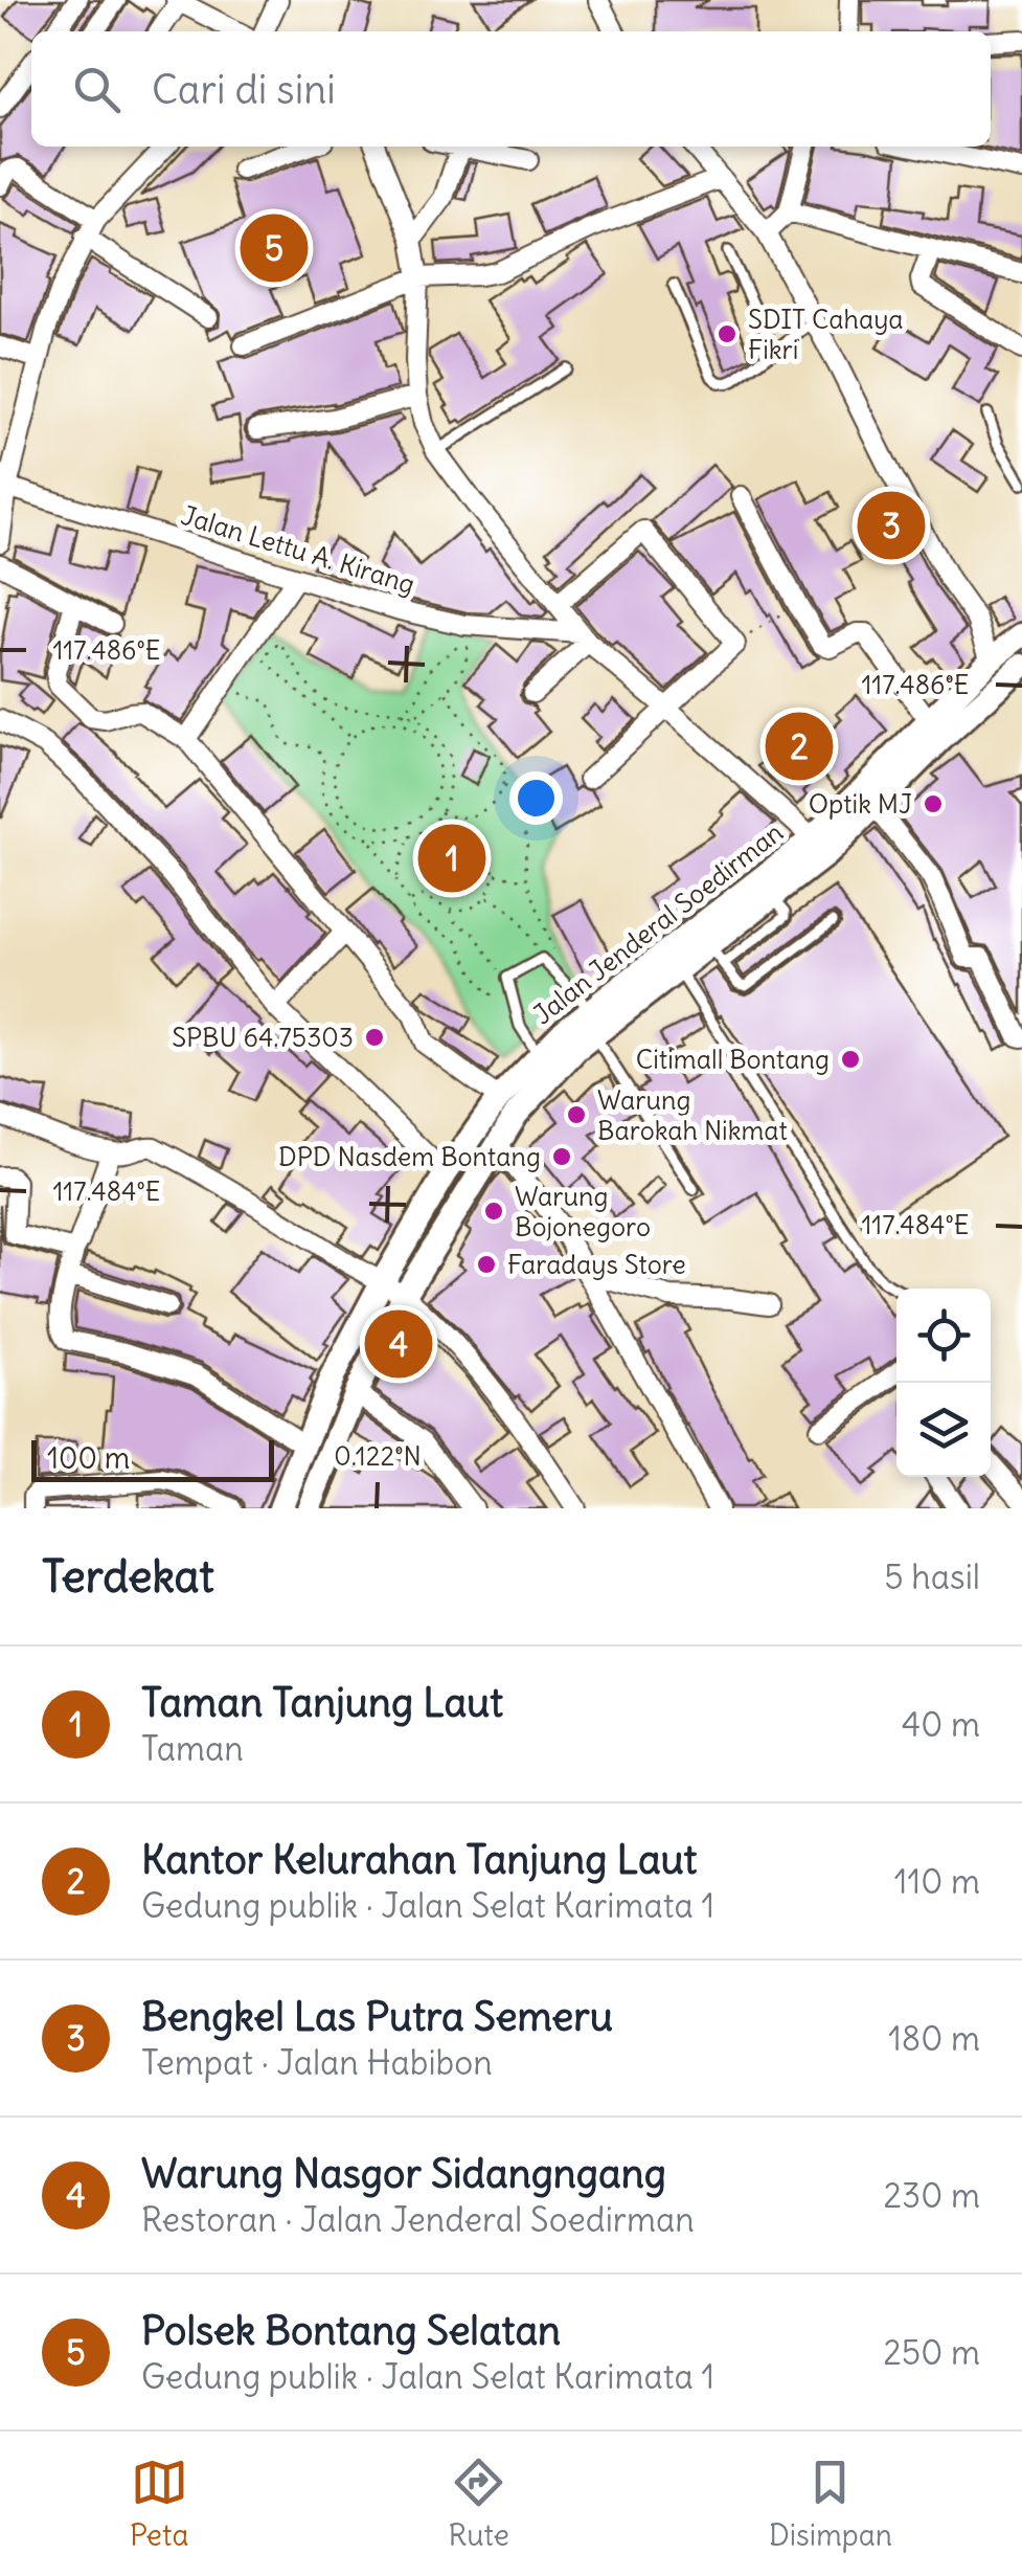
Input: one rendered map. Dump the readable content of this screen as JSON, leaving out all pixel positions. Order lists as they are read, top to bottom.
{
  "streets": {
    "street": ["Jalan Lettu A. Kirang", "Jalan Jenderal Soedirman"]
  },
  "places": [
    "SDIT Cahaya Fikri",
    "Optik MJ",
    "SPBU 64.75303",
    "Citimall Bontang",
    "Warung Barokah Nikmat",
    "DPD Nasdem Bontang",
    "Warung Bojonegoro",
    "Faradays Store"
  ],
  "scale_bar": "100 m",
  "page": {
    "search": "Cari di sini",
    "pins": [
      "5",
      "3",
      "2",
      "1",
      "4"
    ],
    "scale": "100 m",
    "heading": ["Terdekat", "5 hasil"],
    "list": [
      {
        "mark": "1",
        "name": "Taman Tanjung Laut",
        "note": "Taman",
        "value": "40 m"
      },
      {
        "mark": "2",
        "name": "Kantor Kelurahan Tanjung Laut",
        "note": "Gedung publik · Jalan Selat Karimata 1",
        "value": "110 m"
      },
      {
        "mark": "3",
        "name": "Bengkel Las Putra Semeru",
        "note": "Tempat · Jalan Habibon",
        "value": "180 m"
      },
      {
        "mark": "4",
        "name": "Warung Nasgor Sidangngang",
        "note": "Restoran · Jalan Jenderal Soedirman",
        "value": "230 m"
      },
      {
        "mark": "5",
        "name": "Polsek Bontang Selatan",
        "note": "Gedung publik · Jalan Selat Karimata 1",
        "value": "250 m"
      }
    ],
    "nav": ["Peta", "Rute", "Disimpan"]
  },
  "coordinates": ["117.486°E", "117.484°E", "0.122°N"]
}
